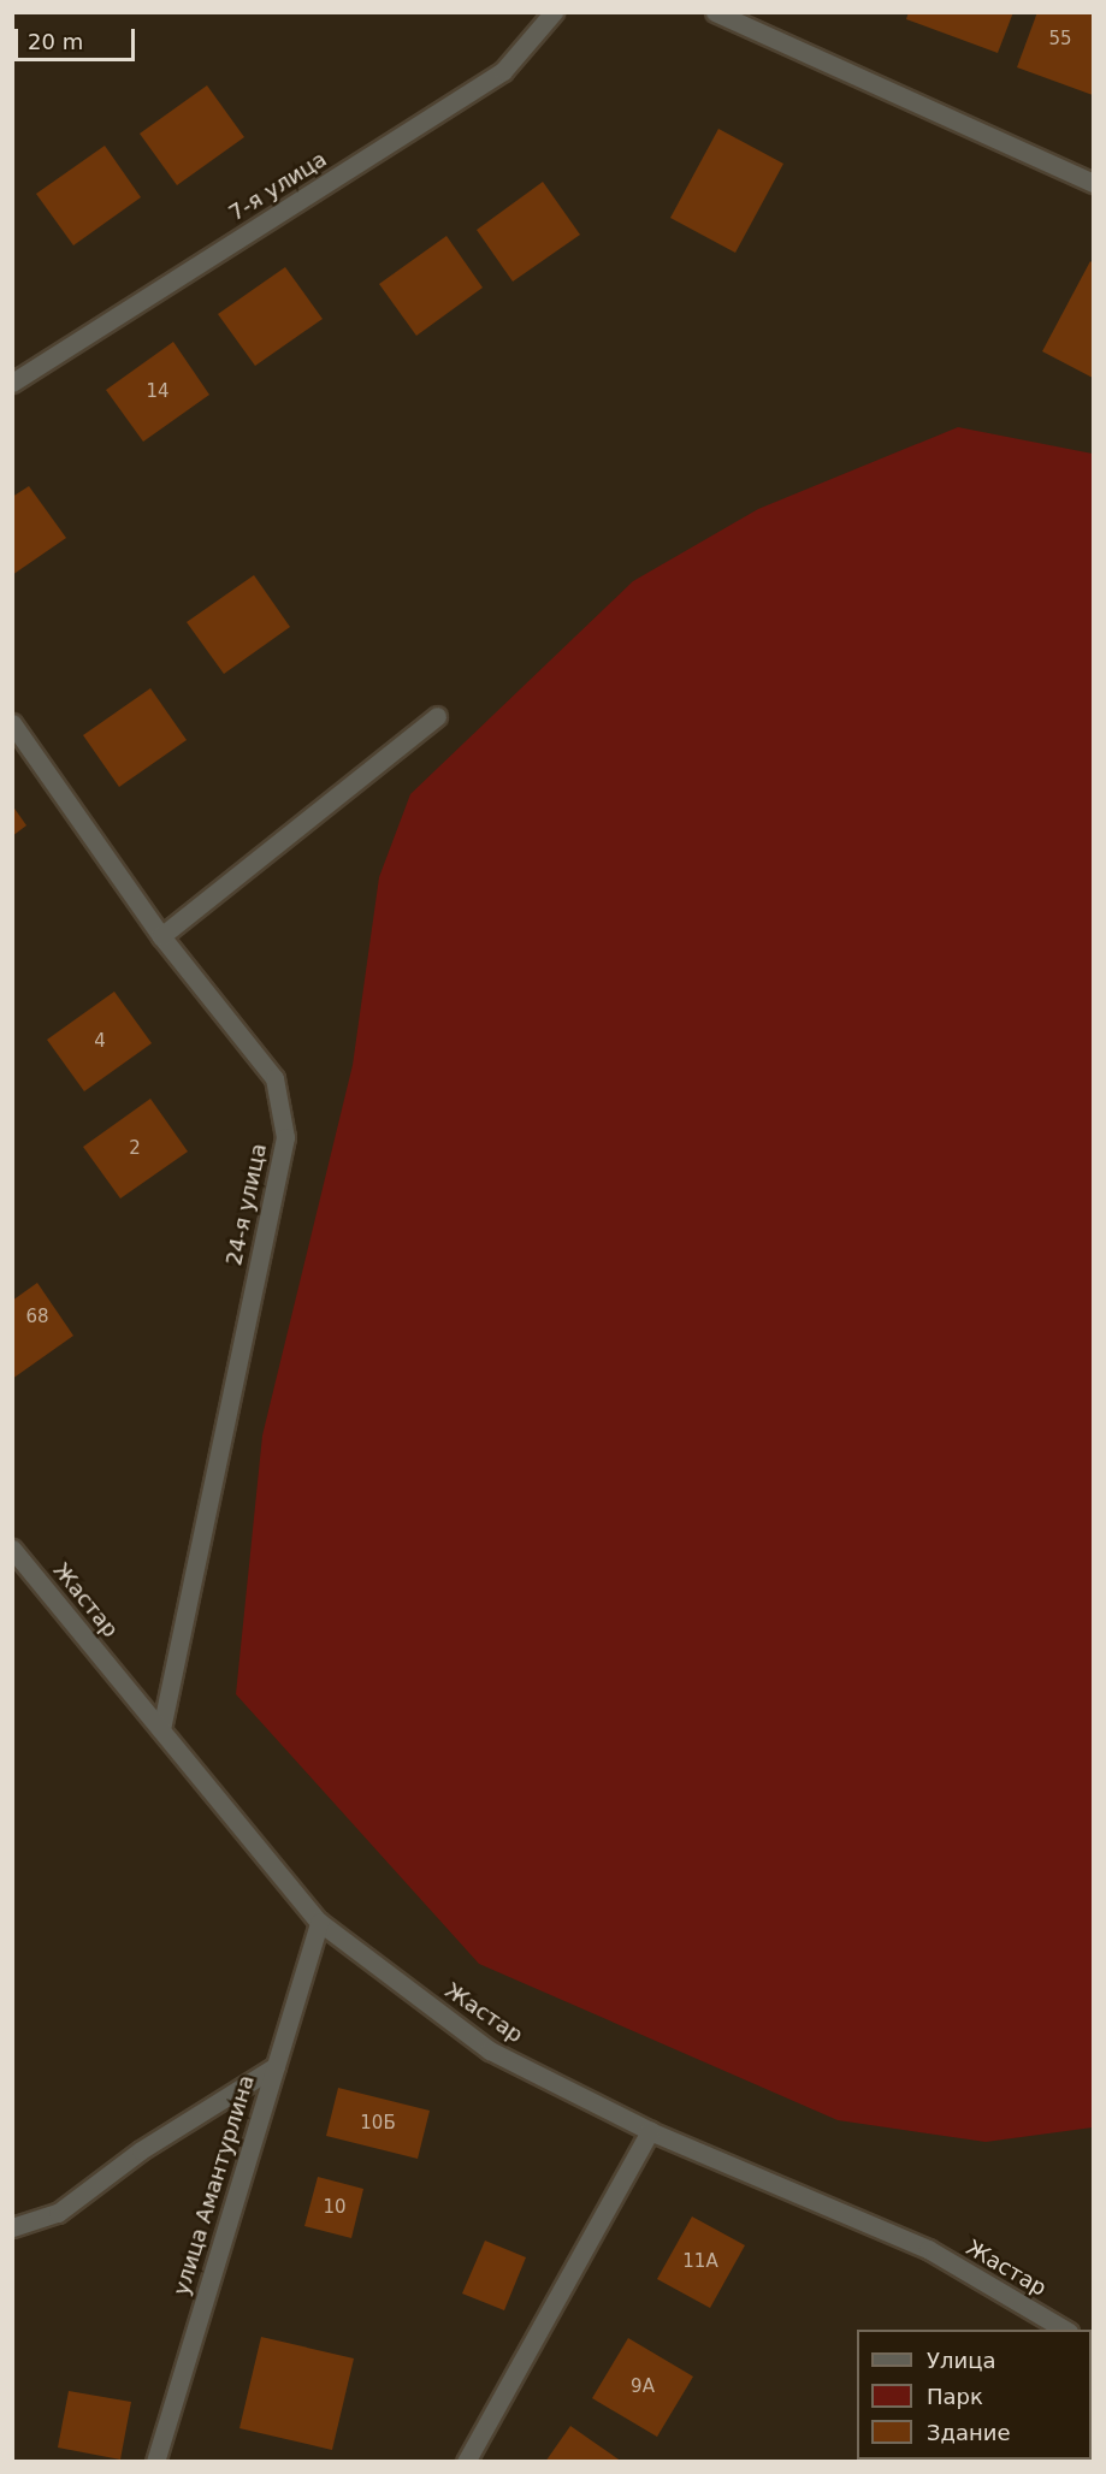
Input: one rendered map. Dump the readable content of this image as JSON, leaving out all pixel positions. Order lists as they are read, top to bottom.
{
  "streets": {
    "street": [
      "7-я улица",
      "24-я улица",
      "Жастар",
      "улица Амантурлина"
    ]
  },
  "crossings": [
    ["24-я улица", "Жастар"],
    ["Жастар", "улица Амантурлина"]
  ],
  "house_numbers": [
    "55",
    "14",
    "4",
    "2",
    "68",
    "10Б",
    "10",
    "11А",
    "9А"
  ],
  "legend": ["Улица", "Парк", "Здание"],
  "scale_bar": "20 m"
}
